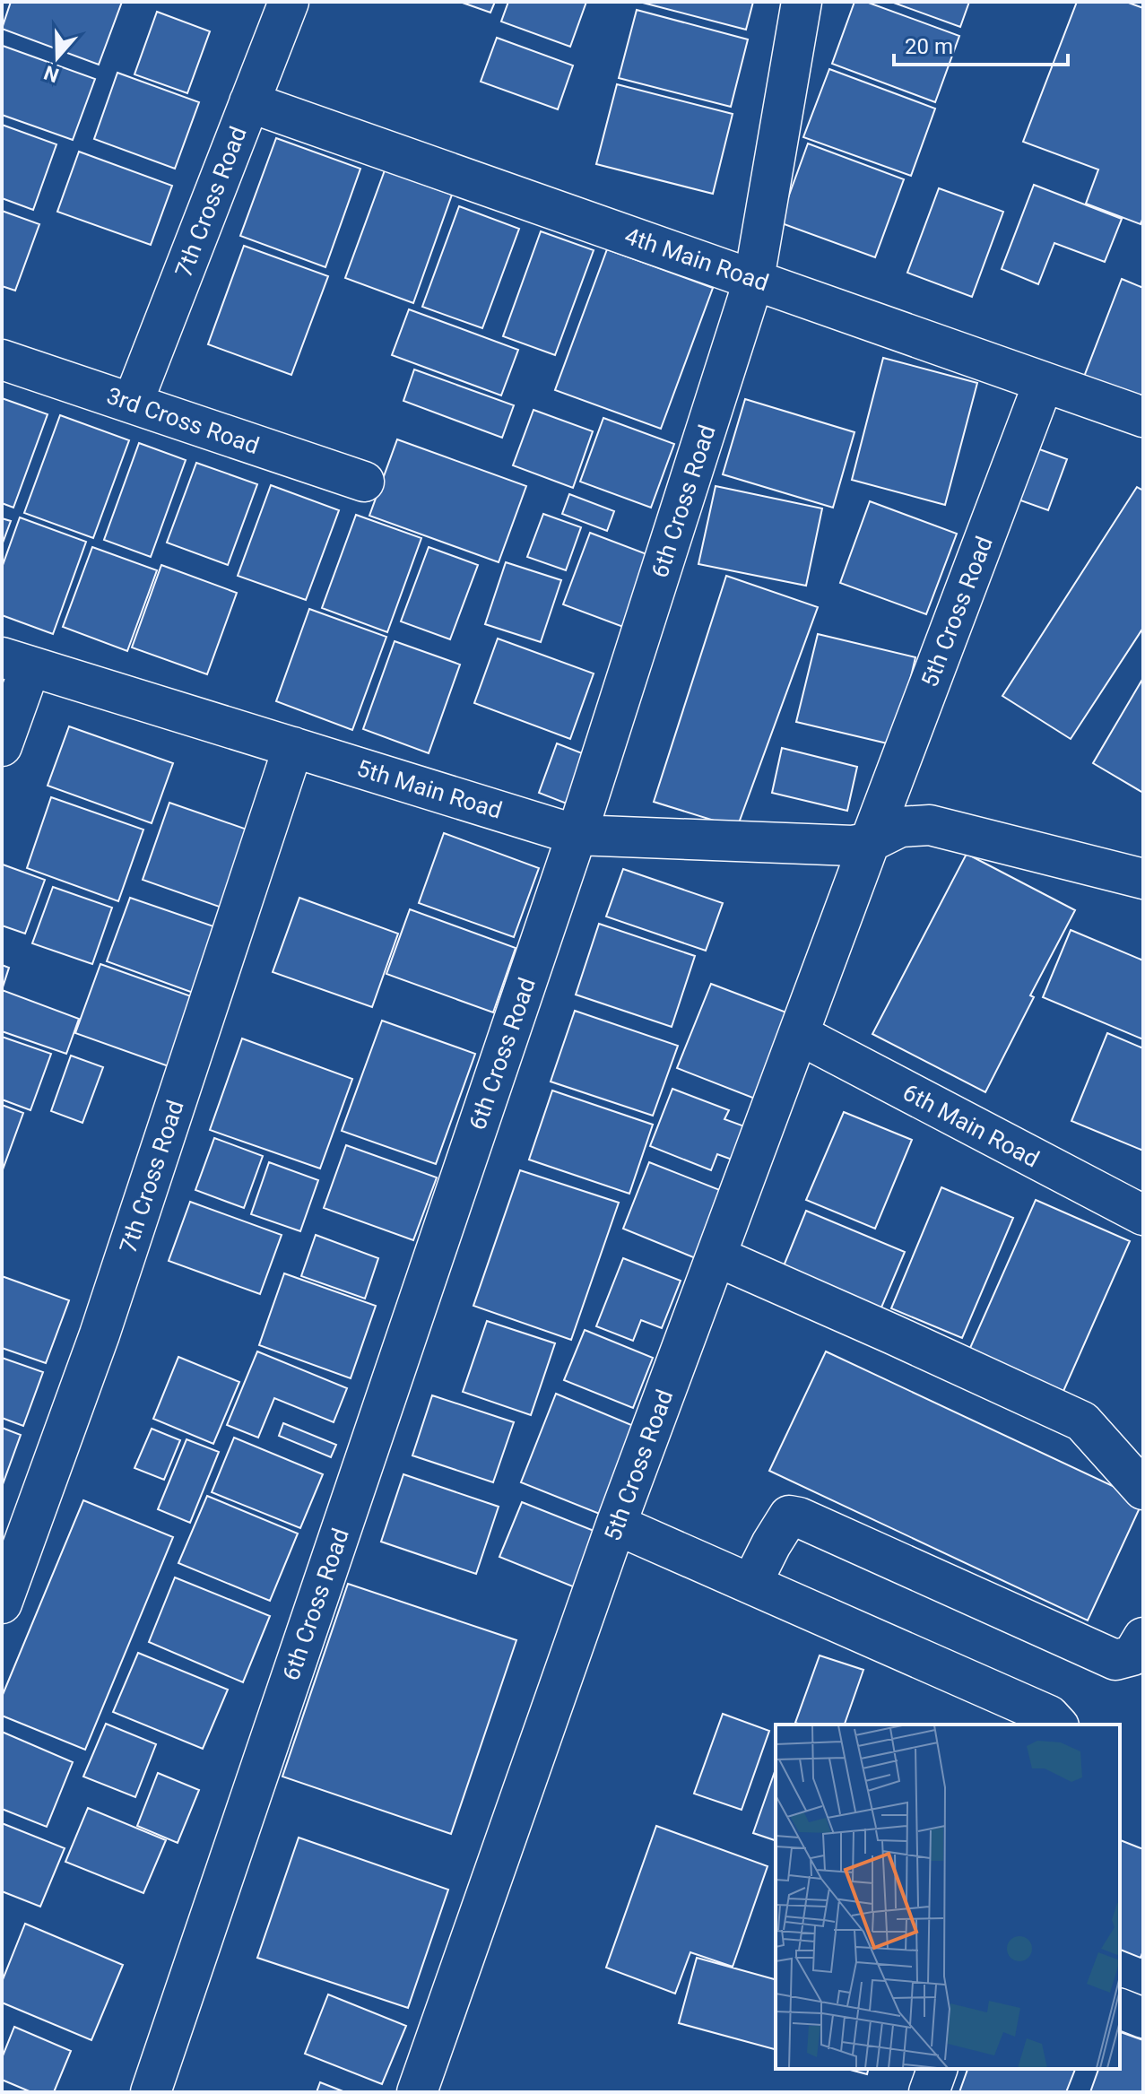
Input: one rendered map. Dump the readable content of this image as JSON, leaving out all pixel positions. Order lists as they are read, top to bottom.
{
  "streets": {
    "street": [
      "7th Cross Road",
      "4th Main Road",
      "3rd Cross Road",
      "6th Cross Road",
      "5th Cross Road",
      "5th Main Road",
      "6th Main Road"
    ]
  },
  "crossings": [
    ["7th Cross Road", "4th Main Road"],
    ["7th Cross Road", "3rd Cross Road"],
    ["7th Cross Road", "5th Main Road"],
    ["4th Main Road", "6th Cross Road"],
    ["4th Main Road", "5th Cross Road"],
    ["6th Cross Road", "5th Main Road"],
    ["5th Cross Road", "5th Main Road"],
    ["5th Cross Road", "6th Main Road"]
  ],
  "scale_bar": "20 m",
  "north": "bottom"
}
